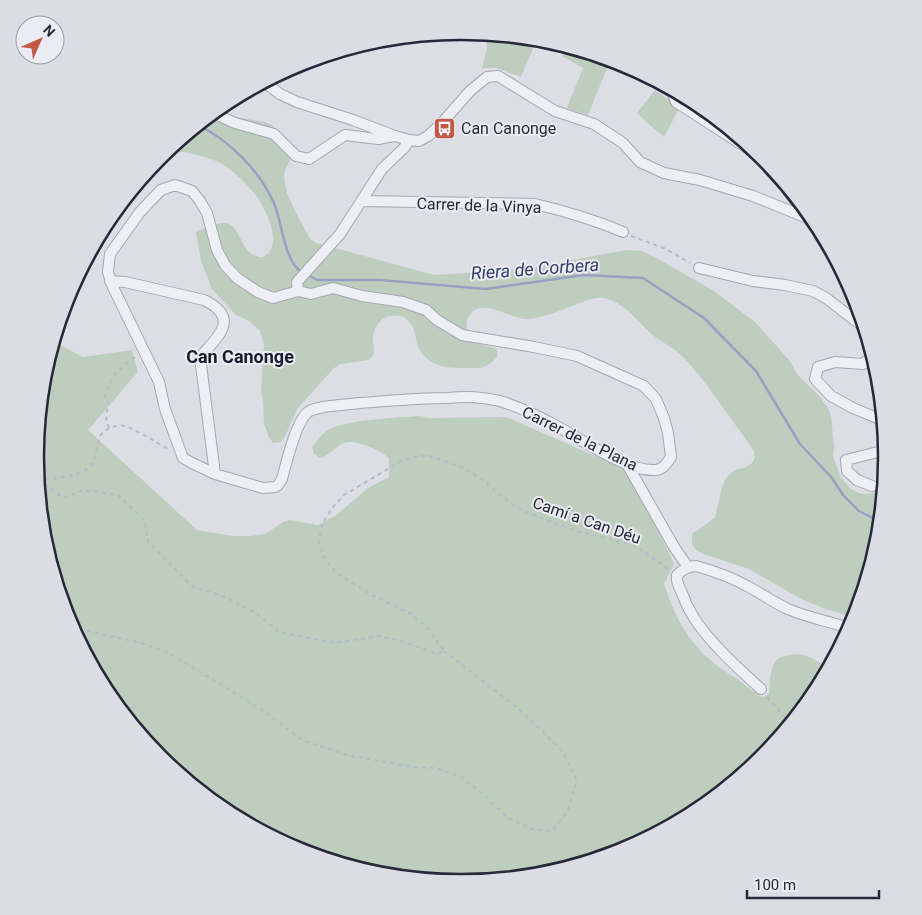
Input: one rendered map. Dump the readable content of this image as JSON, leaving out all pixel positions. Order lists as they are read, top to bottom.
{
  "streets": {
    "street": ["Carrer de la Vinya", "Carrer de la Plana"],
    "path": ["Camí a Can Déu"]
  },
  "districts": ["Can Canonge"],
  "water": ["Riera de Corbera"],
  "places": {
    "bus stop": ["Can Canonge"]
  },
  "scale_bar": "100 m",
  "north": "top right"
}
